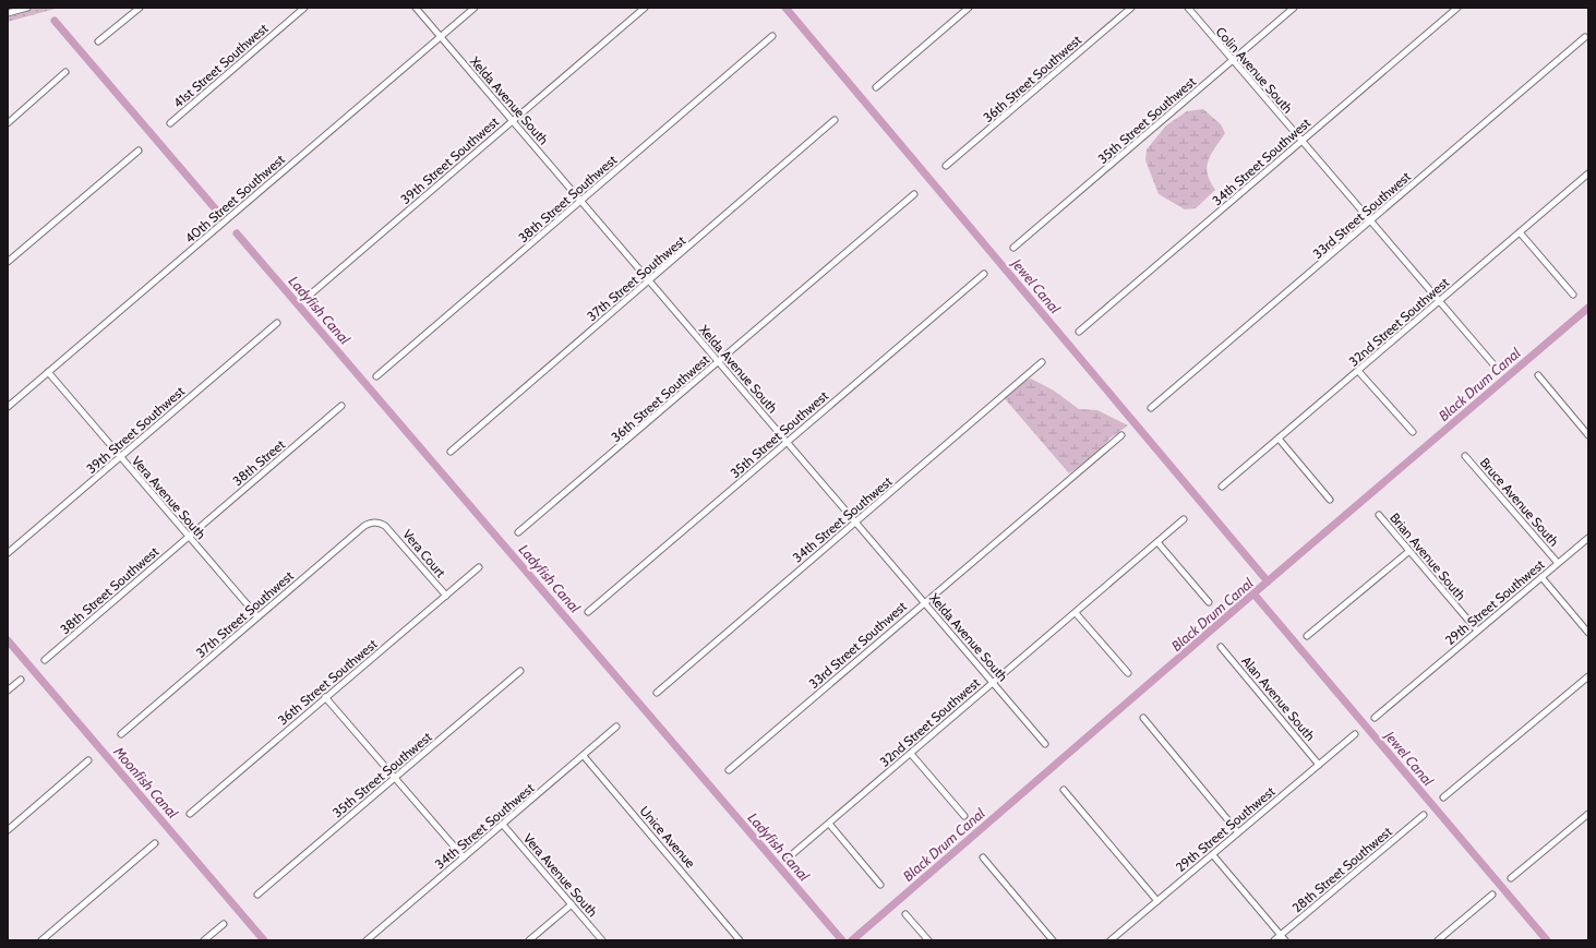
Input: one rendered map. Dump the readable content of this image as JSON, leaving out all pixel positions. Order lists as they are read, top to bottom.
{
  "streets": {
    "street": [
      "41st Street Southwest",
      "Colin Avenue South",
      "36th Street Southwest",
      "Xelda Avenue South",
      "35th Street Southwest",
      "39th Street Southwest",
      "34th Street Southwest",
      "40th Street Southwest",
      "38th Street Southwest",
      "33rd Street Southwest",
      "37th Street Southwest",
      "32nd Street Southwest",
      "38th Street",
      "Vera Avenue South",
      "Bruce Avenue South",
      "Vera Court",
      "Brian Avenue South",
      "29th Street Southwest",
      "Alan Avenue South",
      "Unice Avenue",
      "28th Street Southwest"
    ]
  },
  "crossings": [
    ["Colin Avenue South", "35th Street Southwest"],
    ["Colin Avenue South", "34th Street Southwest"],
    ["Colin Avenue South", "33rd Street Southwest"],
    ["Colin Avenue South", "32nd Street Southwest"],
    ["36th Street Southwest", "Xelda Avenue South"],
    ["36th Street Southwest", "Vera Court"],
    ["Xelda Avenue South", "35th Street Southwest"],
    ["Xelda Avenue South", "39th Street Southwest"],
    ["Xelda Avenue South", "34th Street Southwest"],
    ["Xelda Avenue South", "40th Street Southwest"],
    ["Xelda Avenue South", "38th Street Southwest"],
    ["Xelda Avenue South", "33rd Street Southwest"],
    ["Xelda Avenue South", "37th Street Southwest"],
    ["Xelda Avenue South", "32nd Street Southwest"],
    ["39th Street Southwest", "Vera Avenue South"],
    ["34th Street Southwest", "Vera Avenue South"],
    ["34th Street Southwest", "Unice Avenue"],
    ["40th Street Southwest", "Vera Avenue South"],
    ["38th Street Southwest", "38th Street"],
    ["38th Street Southwest", "Vera Avenue South"],
    ["37th Street Southwest", "Vera Avenue South"],
    ["37th Street Southwest", "Vera Court"],
    ["38th Street", "Vera Avenue South"],
    ["Bruce Avenue South", "29th Street Southwest"],
    ["Brian Avenue South", "29th Street Southwest"],
    ["29th Street Southwest", "Alan Avenue South"]
  ],
  "water": [
    "Jewel Canal",
    "Ladyfish Canal",
    "Black Drum Canal",
    "Moonfish Canal"
  ]
}
